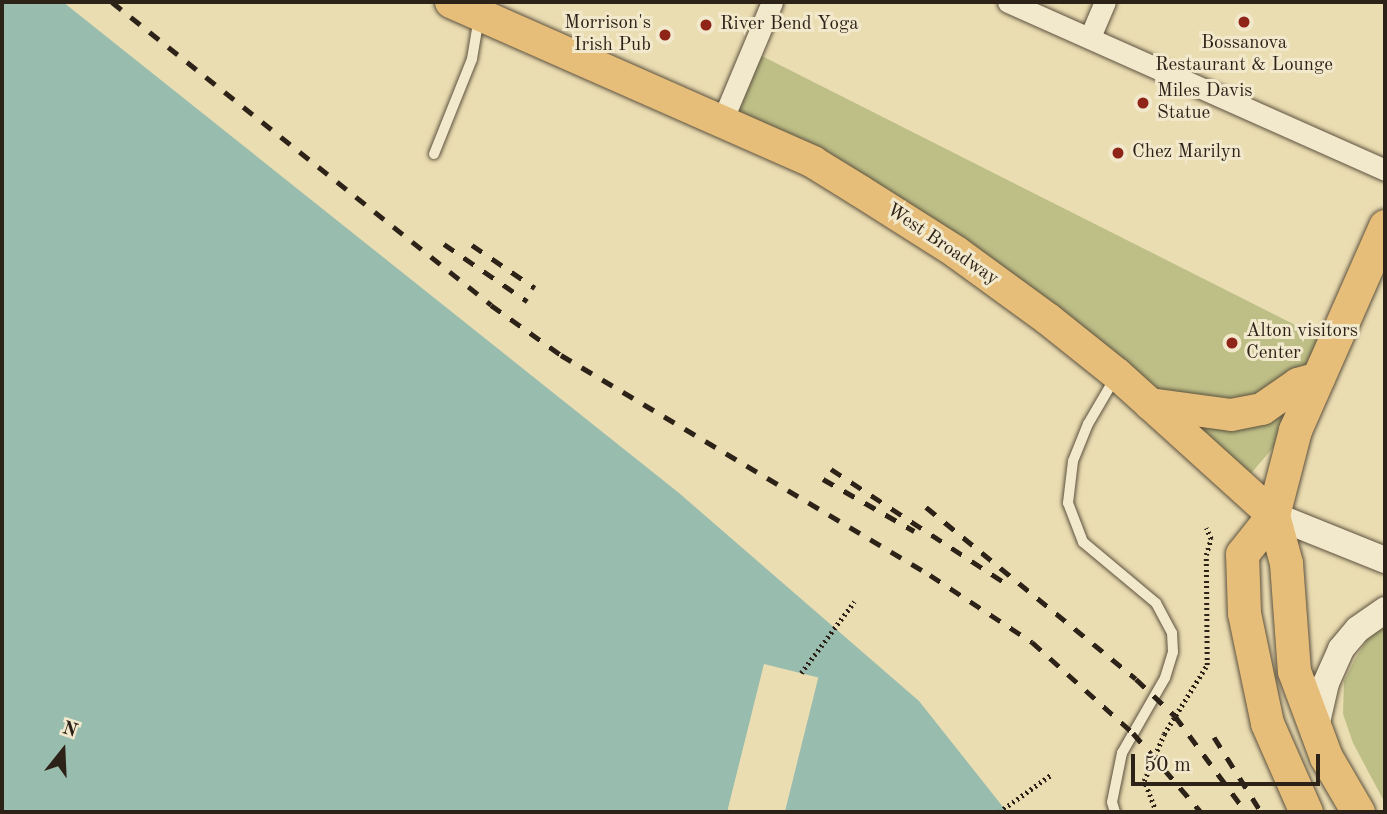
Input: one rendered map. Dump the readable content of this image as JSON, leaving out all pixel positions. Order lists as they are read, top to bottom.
{
  "streets": {
    "main road": ["West Broadway"]
  },
  "places": [
    "Bossanova Restaurant & Lounge",
    "River Bend Yoga",
    "Morrison's Irish Pub",
    "Miles Davis Statue",
    "Chez Marilyn",
    "Alton visitors Center"
  ],
  "scale_bar": "50 m",
  "north": "top"
}
